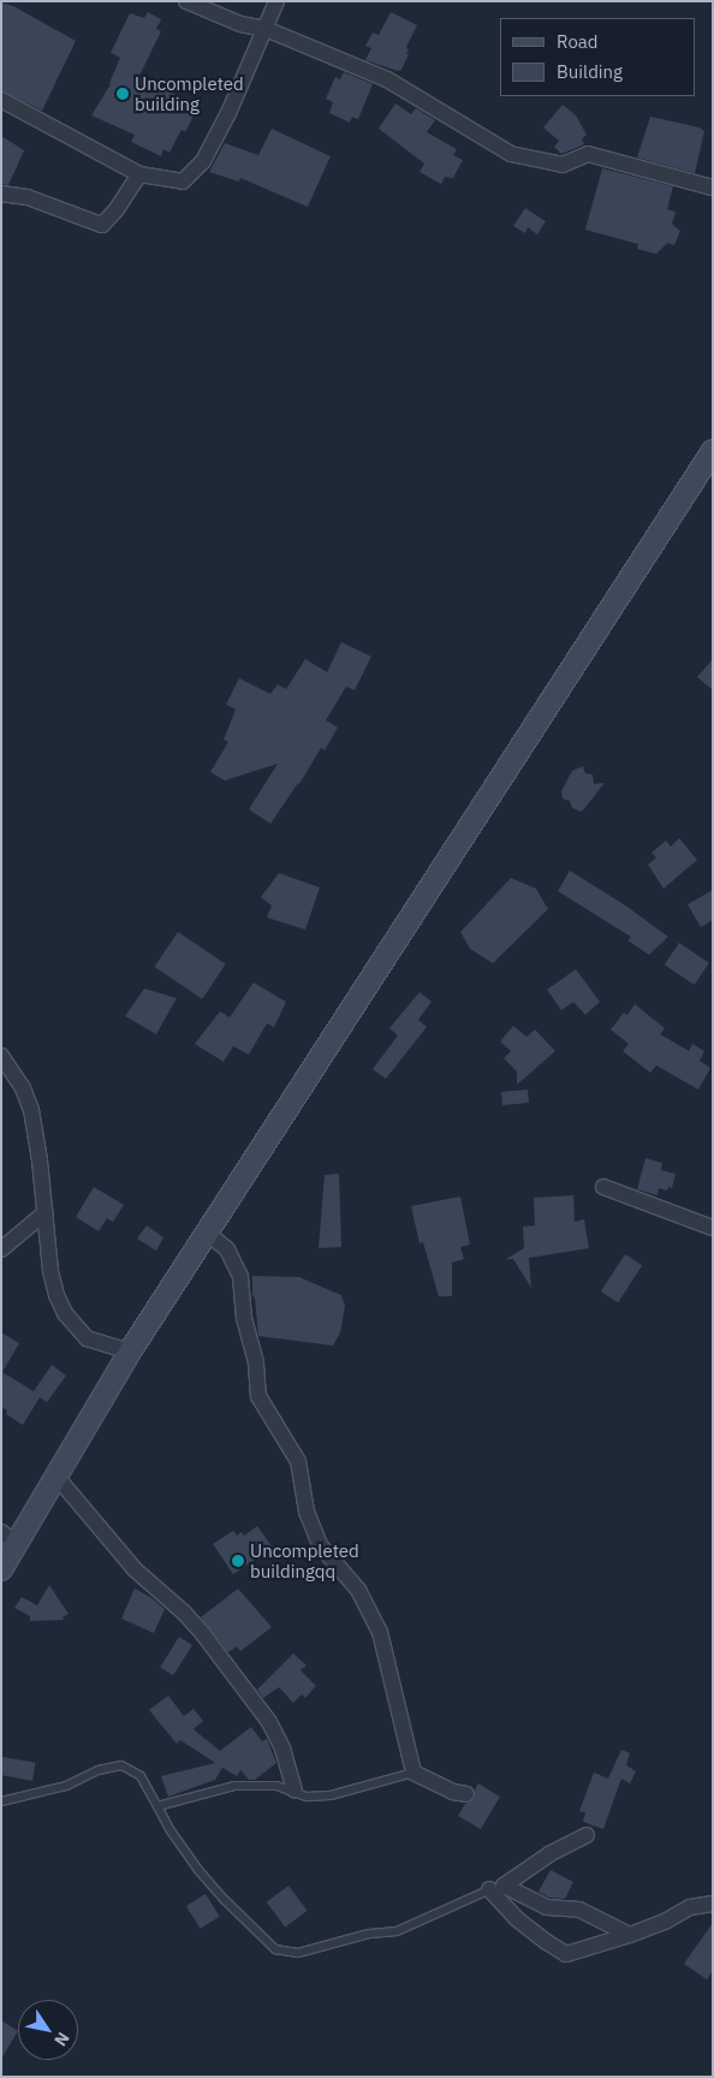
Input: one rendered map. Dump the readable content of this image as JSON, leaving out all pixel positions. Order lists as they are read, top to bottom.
{
  "places": ["Uncompleted building", "Uncompleted buildingqq"],
  "legend": ["Road", "Building"],
  "north": "bottom right"
}
